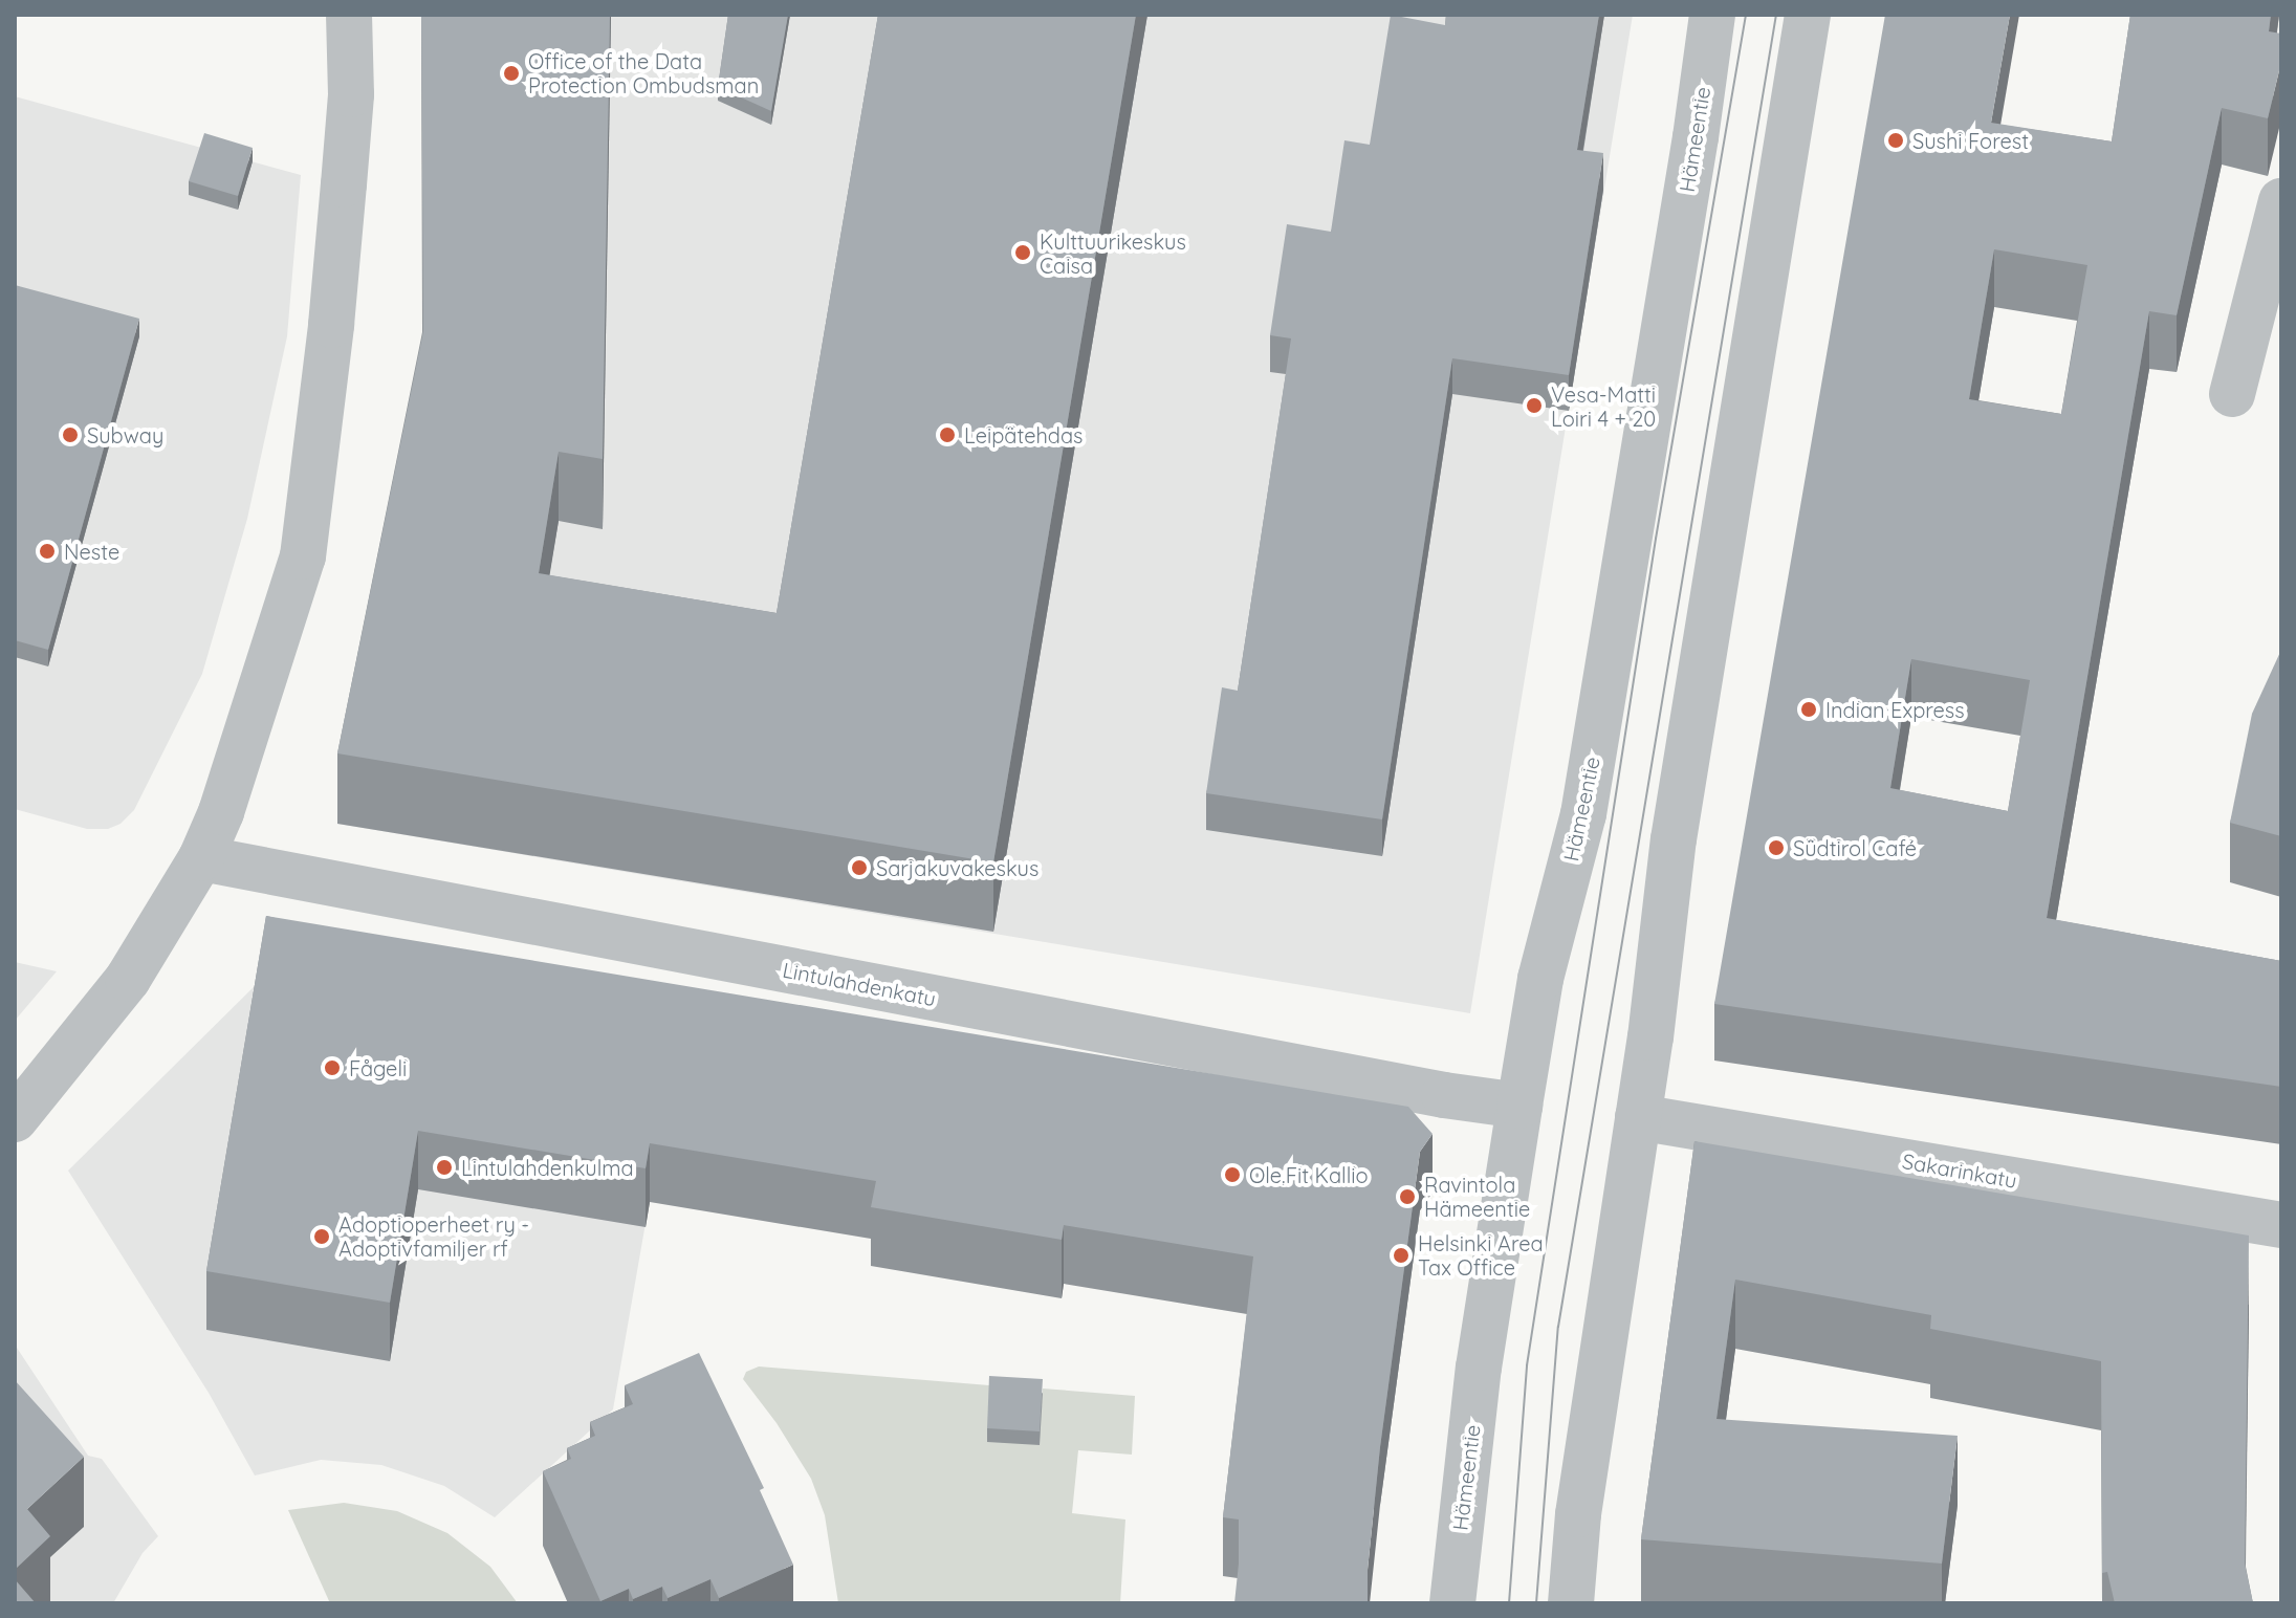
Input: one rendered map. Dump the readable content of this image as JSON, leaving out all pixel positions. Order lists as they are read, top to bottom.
{
  "streets": {
    "street": ["Hämeentie", "Lintulahdenkatu", "Sakarinkatu"]
  },
  "crossings": [
    ["Hämeentie", "Lintulahdenkatu"]
  ],
  "places": [
    "Office of the Data Protection Ombudsman",
    "Sushi Forest",
    "Kulttuurikeskus Caisa",
    "Vesa-Matti Loiri 4 + 20",
    "Subway",
    "Leipätehdas",
    "Neste",
    "Indian Express",
    "Südtirol Café",
    "Sarjakuvakeskus",
    "Fågeli",
    "Lintulahdenkulma",
    "Ole.Fit Kallio",
    "Ravintola Hämeentie",
    "Adoptioperheet ry - Adoptivfamiljer rf",
    "Helsinki Area Tax Office"
  ]
}
